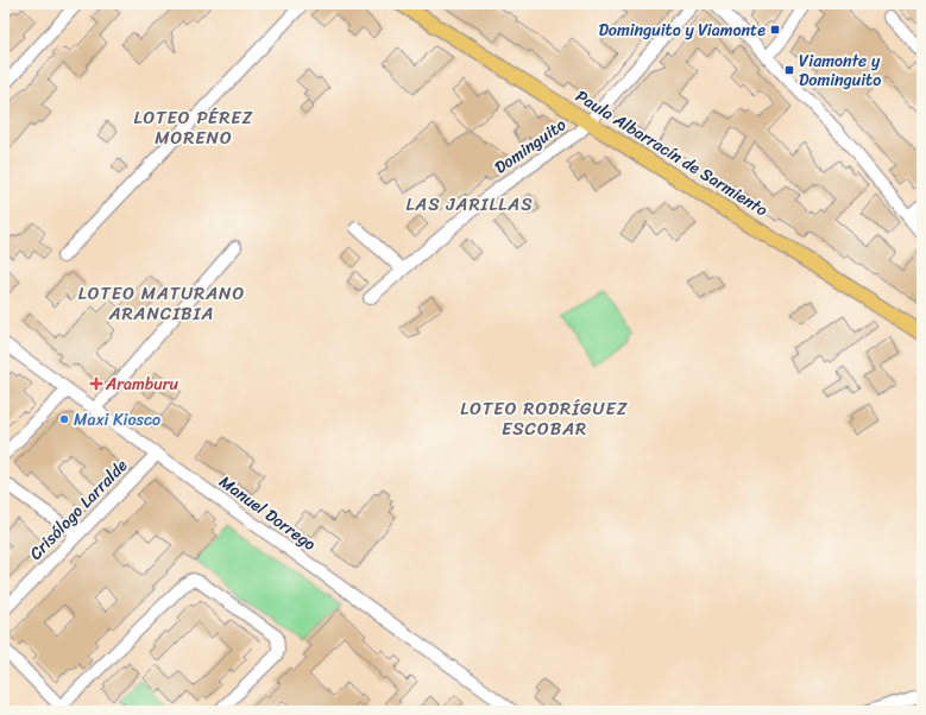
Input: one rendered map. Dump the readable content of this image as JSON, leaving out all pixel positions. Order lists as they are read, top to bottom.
{
  "streets": {
    "main road": ["Paula Albarracín de Sarmiento"],
    "street": ["Dominguito", "Crisólogo Larralde", "Manuel Dorrego"]
  },
  "crossings": [
    ["Dominguito", "Paula Albarracín de Sarmiento"],
    ["Crisólogo Larralde", "Manuel Dorrego"]
  ],
  "districts": [
    "LOTEO PÉREZ MORENO",
    "LAS JARILLAS",
    "LOTEO MATURANO ARANCIBIA",
    "LOTEO RODRÍGUEZ ESCOBAR"
  ],
  "places": {
    "transit": ["Dominguito y Viamonte", "Viamonte y Dominguito"],
    "health": ["Aramburu"],
    "other": ["Maxi Kiosco"]
  }
}
